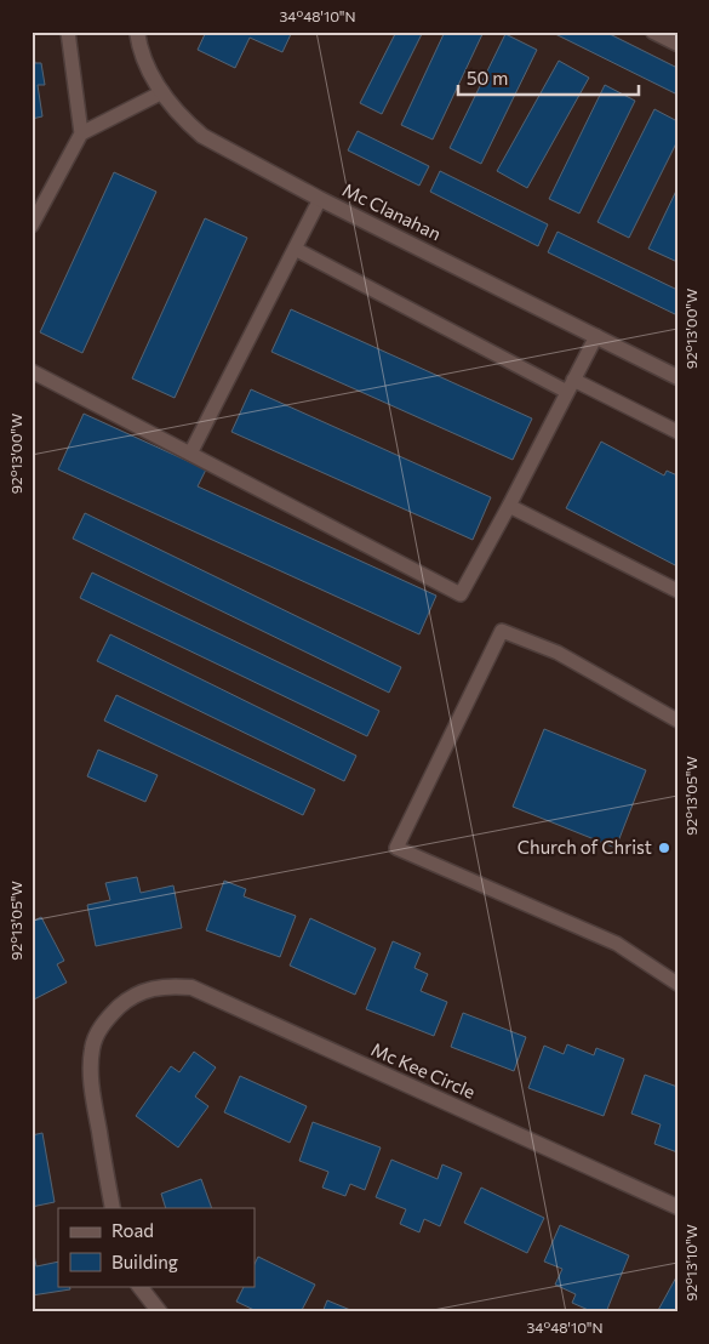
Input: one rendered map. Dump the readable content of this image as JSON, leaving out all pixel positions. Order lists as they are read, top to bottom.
{
  "streets": {
    "street": ["Mc Clanahan", "Mc Kee Circle"]
  },
  "places": ["Church of Christ"],
  "legend": ["Road", "Building"],
  "scale_bar": "50 m",
  "coordinates": [
    "34°48'10\"N",
    "92°13'00\"W",
    "92°13'05\"W",
    "92°13'10\"W"
  ]
}
